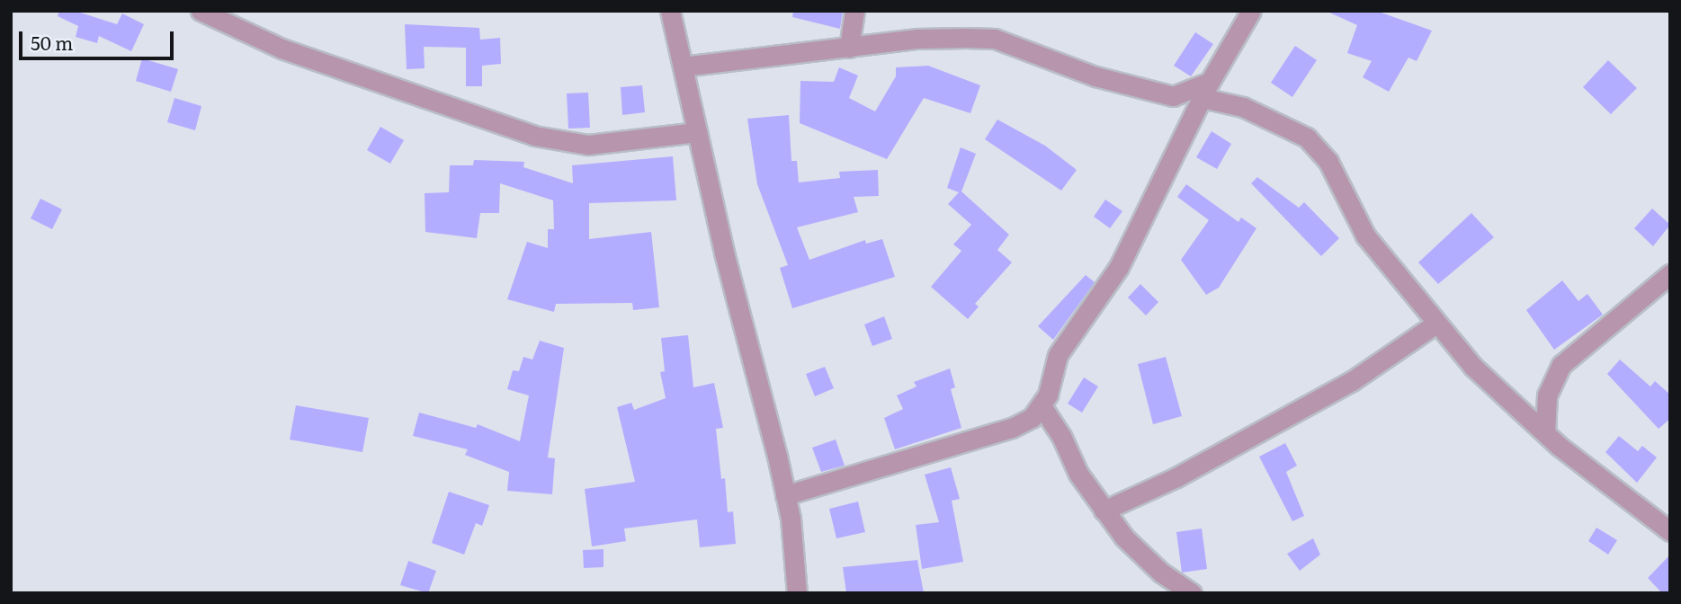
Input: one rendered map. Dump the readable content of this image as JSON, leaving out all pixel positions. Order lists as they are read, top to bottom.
{
  "scale_bar": "50 m"
}
